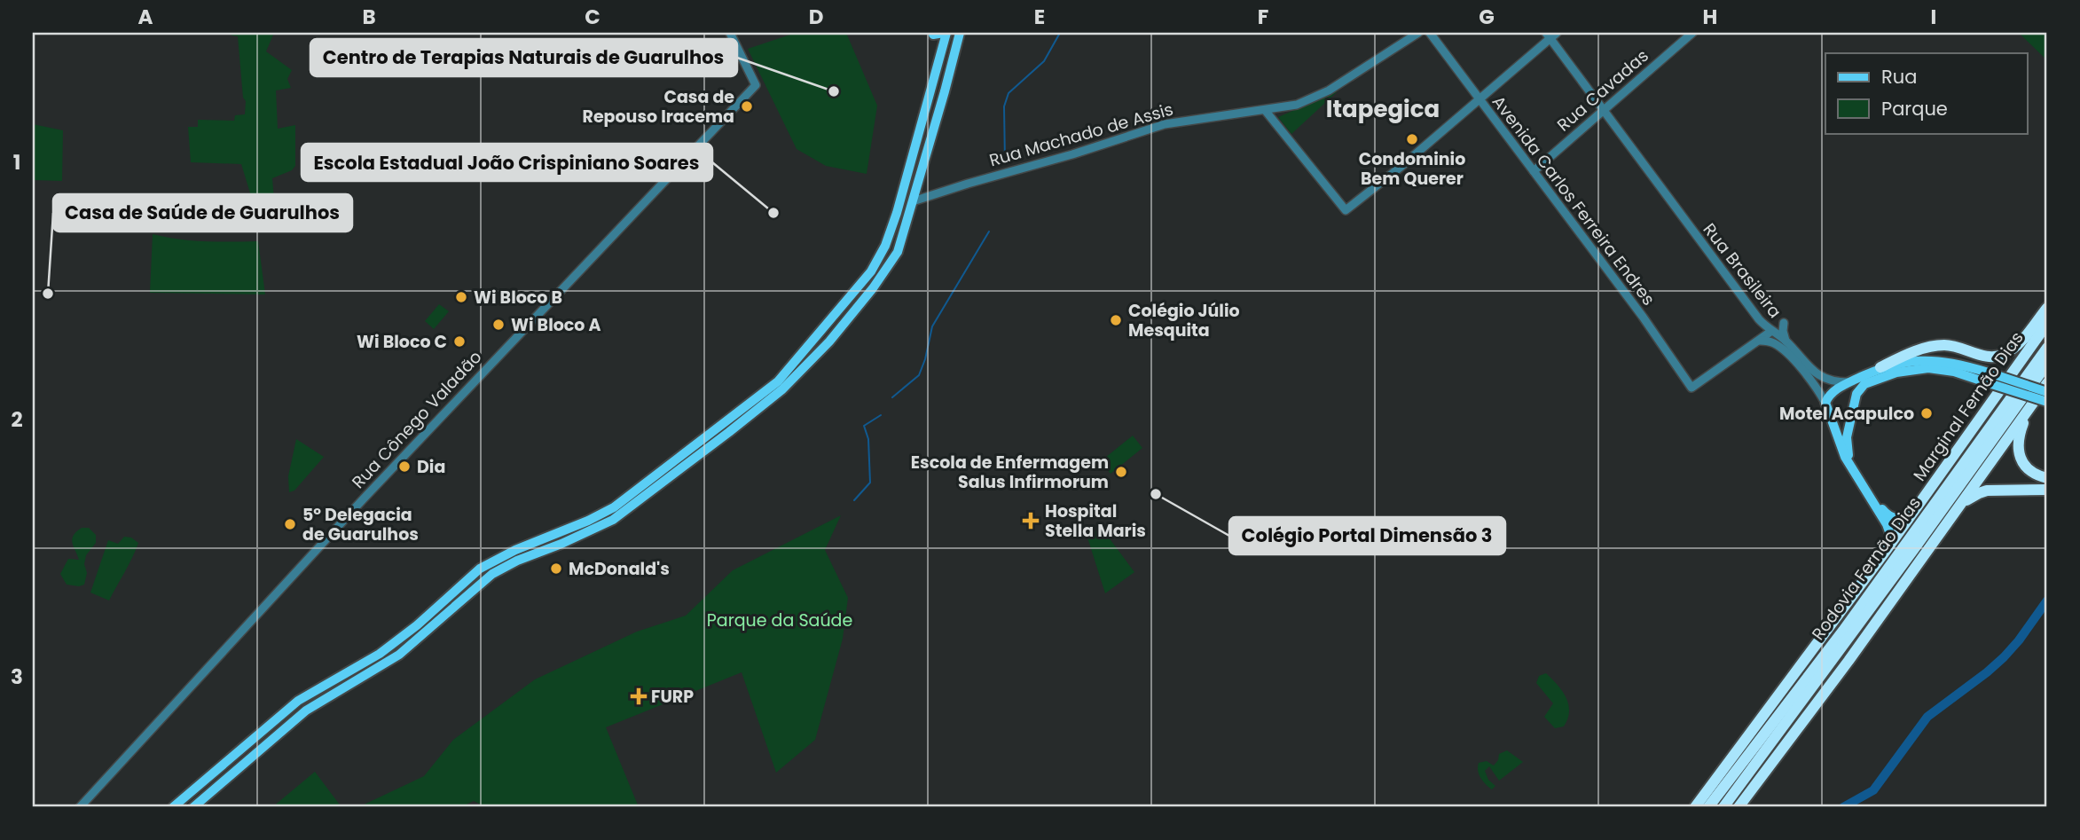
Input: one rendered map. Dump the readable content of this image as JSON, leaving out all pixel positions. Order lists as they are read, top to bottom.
{
  "streets": {
    "highway": ["Marginal Fernão Dias", "Rodovia Fernão Dias"],
    "main road": ["Rua Brasileira"],
    "street": [
      "Rua Cavadas",
      "Rua Machado de Assis",
      "Avenida Carlos Ferreira Endres",
      "Rua Cônego Valadão"
    ]
  },
  "crossings": [
    ["Rua Cavadas", "Avenida Carlos Ferreira Endres"],
    ["Rua Cavadas", "Rua Brasileira"],
    ["Avenida Carlos Ferreira Endres", "Rua Brasileira"],
    ["Rua Brasileira", "Marginal Fernão Dias"]
  ],
  "districts": ["Itapegica"],
  "parks": ["Parque da Saúde"],
  "places": {
    "other": [
      "Centro de Terapias Naturais de Guarulhos",
      "Casa de Repouso Iracema",
      "Condominio Bem Querer",
      "Escola Estadual João Crispiniano Soares",
      "Casa de Saúde de Guarulhos",
      "Wi Bloco B",
      "Colégio Júlio Mesquita",
      "Wi Bloco A",
      "Wi Bloco C",
      "Motel Acapulco",
      "Dia",
      "Escola de Enfermagem Salus Infirmorum",
      "Colégio Portal Dimensão 3",
      "5º Delegacia de Guarulhos",
      "McDonald's"
    ],
    "health": ["Hospital Stella Maris", "FURP"]
  },
  "legend": ["Rua", "Parque"],
  "grid": {
    "columns": [
      "A",
      "B",
      "C",
      "D",
      "E",
      "F",
      "G",
      "H",
      "I"
    ],
    "rows": ["1", "2", "3"]
  }
}
